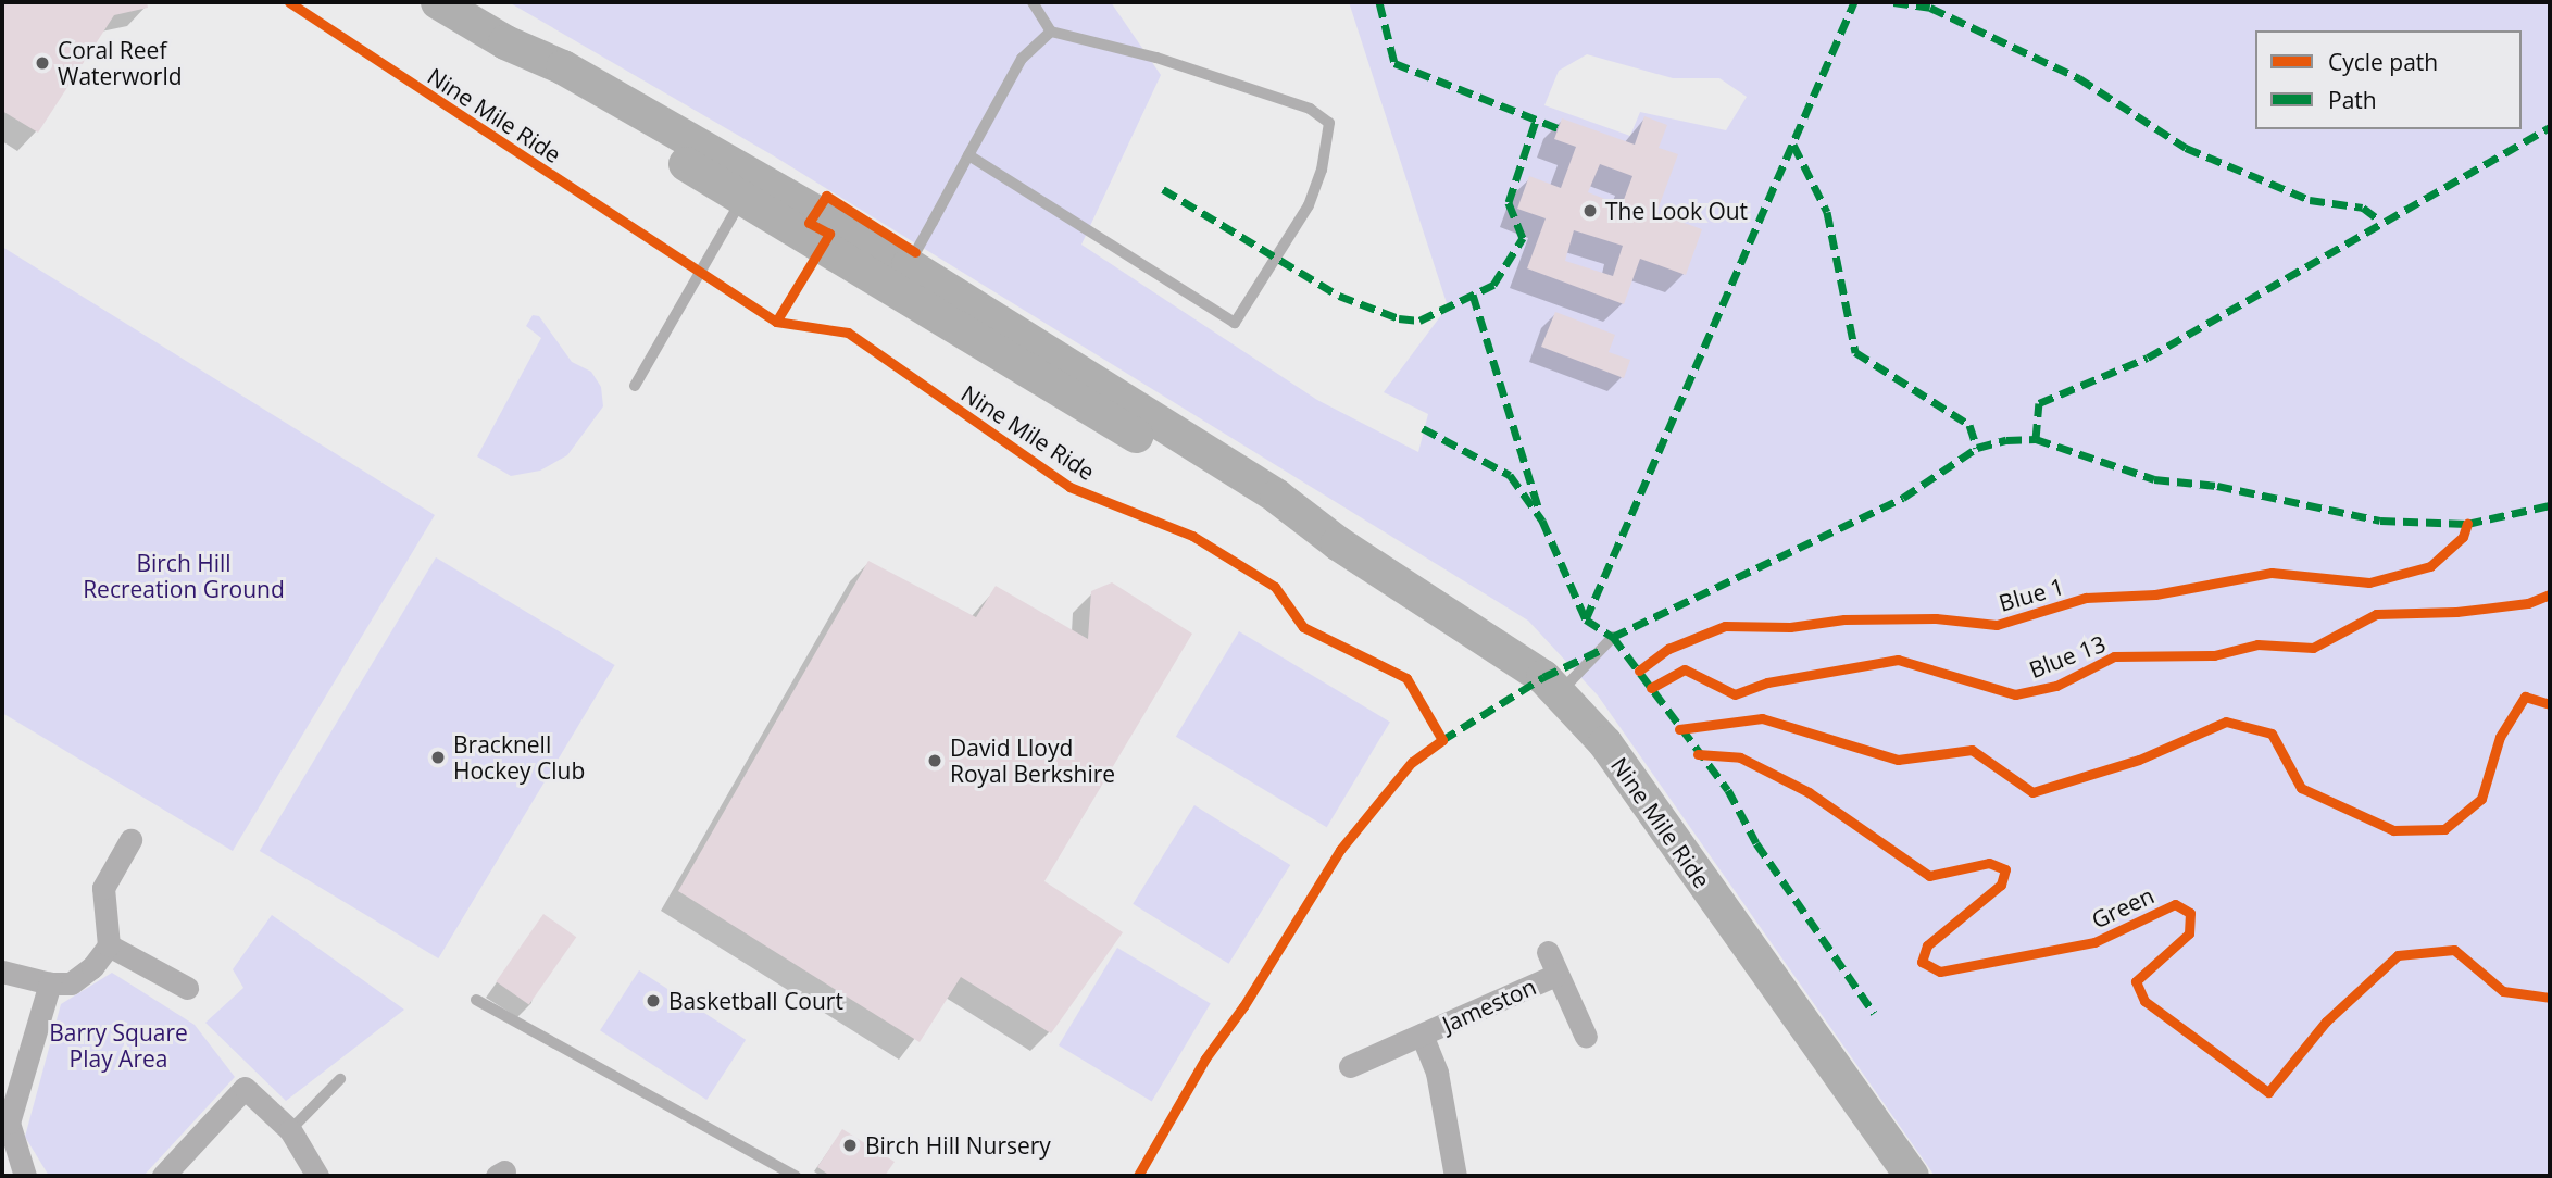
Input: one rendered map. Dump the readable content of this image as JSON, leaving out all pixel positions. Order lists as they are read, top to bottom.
{
  "streets": {
    "main road": ["Nine Mile Ride"],
    "street": ["Jameston"],
    "cycle path": ["Blue 1", "Blue 13", "Green"]
  },
  "parks": ["Birch Hill Recreation Ground", "Barry Square Play Area"],
  "places": [
    "Coral Reef Waterworld",
    "The Look Out",
    "Bracknell Hockey Club",
    "David Lloyd Royal Berkshire",
    "Basketball Court",
    "Birch Hill Nursery"
  ],
  "legend": ["Cycle path", "Path"]
}
